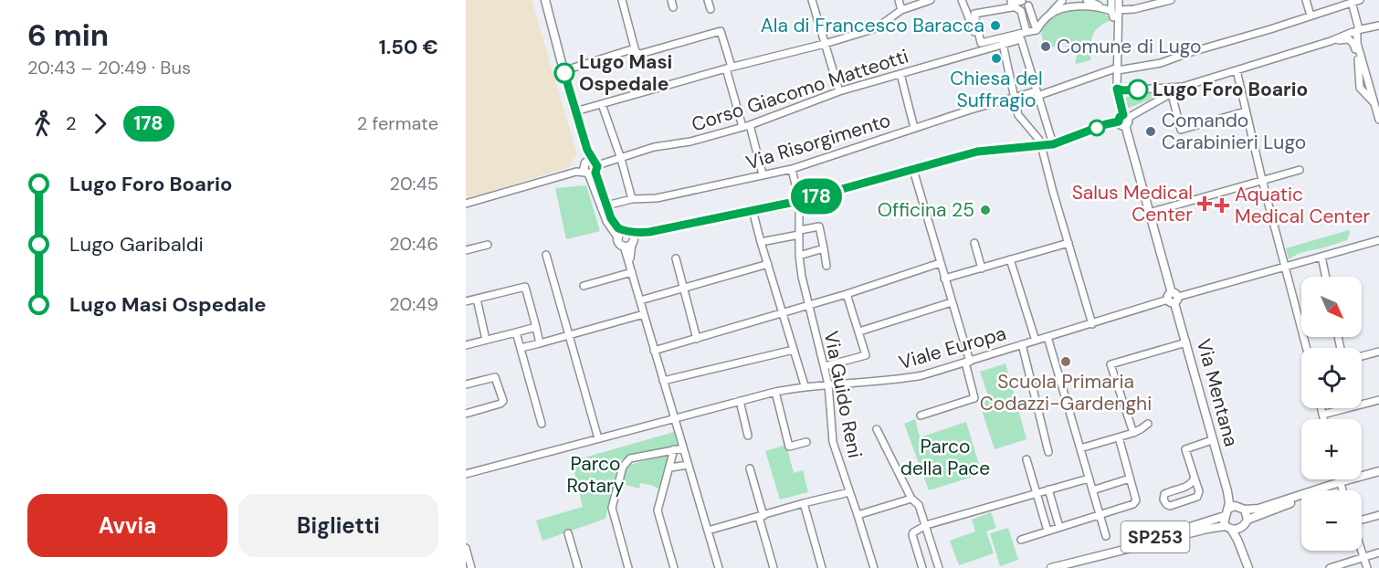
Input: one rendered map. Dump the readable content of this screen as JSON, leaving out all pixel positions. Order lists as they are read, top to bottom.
{
  "streets": {
    "main road": ["Via Mentana", "SP253"],
    "street": [
      "Corso Giacomo Matteotti",
      "Via Risorgimento",
      "Viale Europa",
      "Via Guido Reni"
    ]
  },
  "crossings": [
    ["Via Risorgimento", "Via Guido Reni"],
    ["Viale Europa", "Via Mentana"],
    ["Viale Europa", "Via Guido Reni"],
    ["Via Mentana", "SP253"]
  ],
  "parks": ["Parco della Pace", "Parco Rotary"],
  "places": {
    "other": [
      "Ala di Francesco Baracca",
      "Comune di Lugo",
      "Chiesa del Suffragio",
      "Lugo Masi Ospedale",
      "Lugo Foro Boario",
      "Comando Carabinieri Lugo",
      "Officina 25",
      "Scuola Primaria Codazzi-Gardenghi"
    ],
    "health": ["Salus Medical Center", "Aquatic Medical Center"]
  },
  "lines": ["bus line 178"],
  "north": "bottom right",
  "page": {
    "heading": ["6 min", "20:43 – 20:49 · Bus", "1.50 €"],
    "on_map": "178",
    "legs": ["2", "178", "2 fermate"],
    "list": [
      {
        "name": "Lugo Foro Boario",
        "value": "20:45"
      },
      {
        "name": "Lugo Garibaldi",
        "value": "20:46"
      },
      {
        "name": "Lugo Masi Ospedale",
        "value": "20:49"
      }
    ],
    "map_buttons": ["+", "−"],
    "buttons": ["Avvia", "Biglietti"]
  }
}
